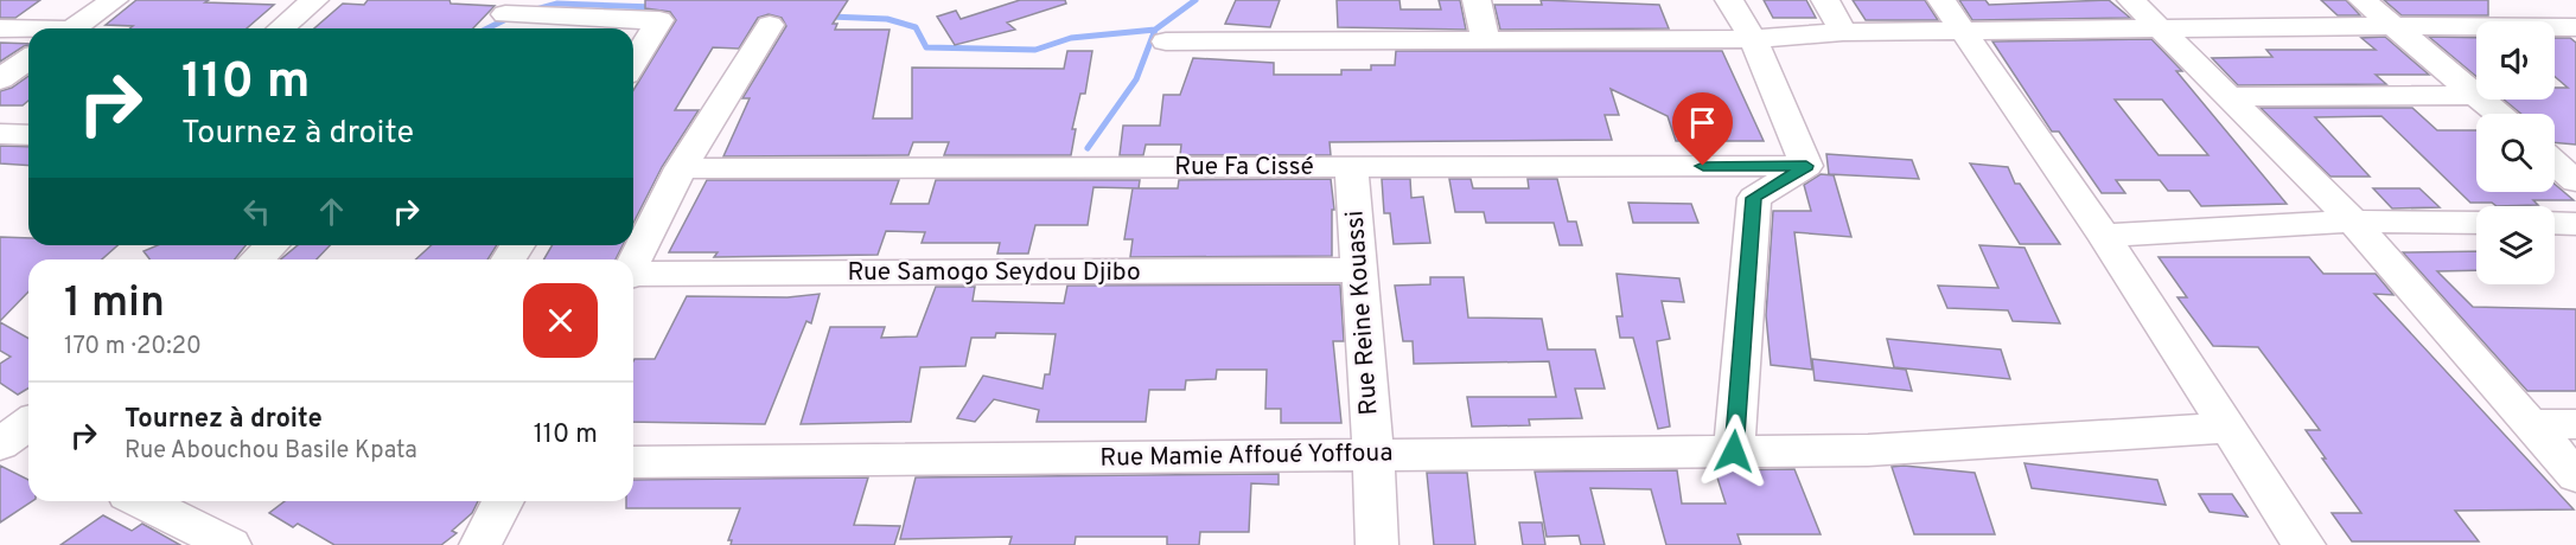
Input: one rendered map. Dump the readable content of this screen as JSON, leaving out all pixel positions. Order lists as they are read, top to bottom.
{
  "streets": {
    "street": [
      "Rue Fa Cissé",
      "Rue Samogo Seydou Djibo",
      "Rue Reine Kouassi",
      "Rue Mamie Affoué Yoffoua"
    ]
  },
  "crossings": [
    ["Rue Fa Cissé", "Rue Reine Kouassi"],
    ["Rue Samogo Seydou Djibo", "Rue Reine Kouassi"],
    ["Rue Reine Kouassi", "Rue Mamie Affoué Yoffoua"]
  ],
  "page": {
    "turn": ["110 m", "Tournez à droite"],
    "heading": ["1 min", "170 m · 20:20"],
    "list": [
      {
        "name": "Tournez à droite",
        "note": "Rue Abouchou Basile Kpata",
        "value": "110 m"
      }
    ]
  }
}
